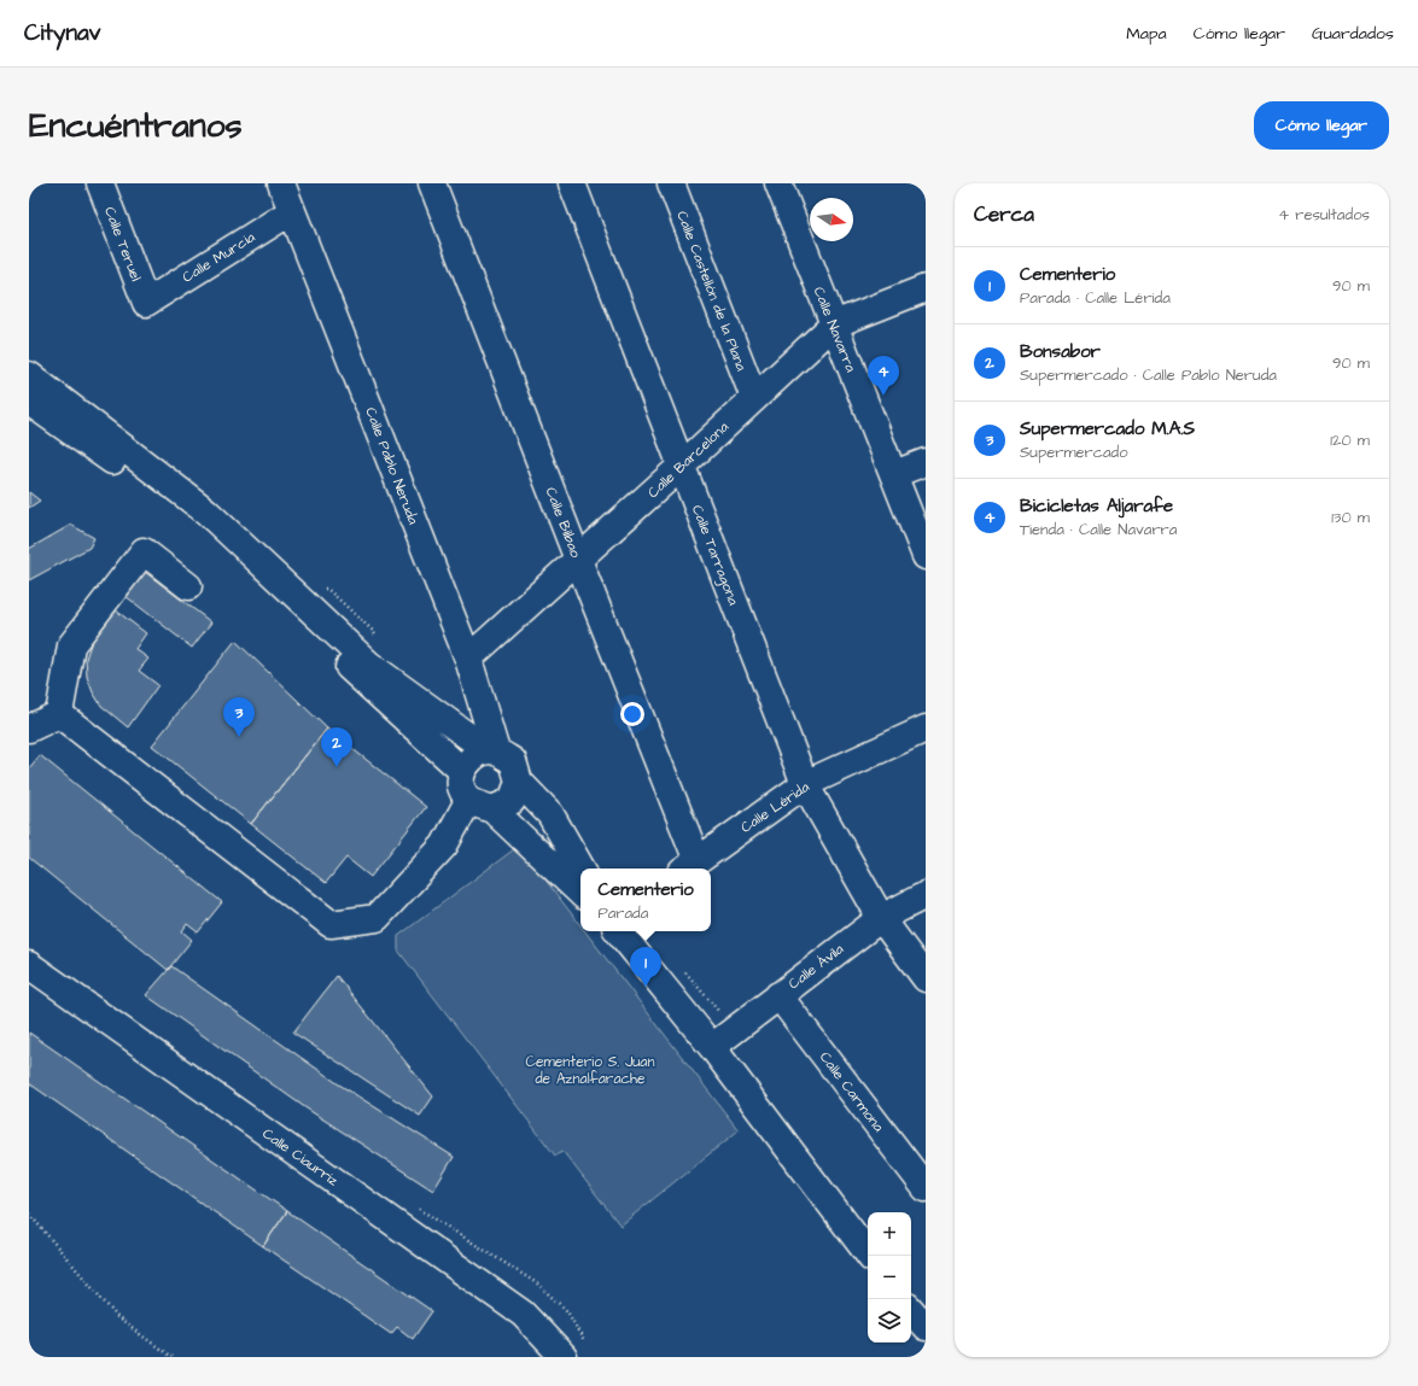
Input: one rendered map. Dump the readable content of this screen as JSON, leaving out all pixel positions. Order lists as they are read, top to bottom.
{
  "streets": {
    "street": [
      "Calle Teruel",
      "Calle Murcia",
      "Calle Castellón de la Plana",
      "Calle Navarra",
      "Calle Barcelona",
      "Calle Pablo Neruda",
      "Calle Bilbao",
      "Calle Tarragona",
      "Calle Lérida",
      "Calle Ávila",
      "Calle Carmona",
      "Calle Ciaurriz"
    ]
  },
  "crossings": [
    ["Calle Teruel", "Calle Murcia"],
    ["Calle Murcia", "Calle Pablo Neruda"],
    ["Calle Castellón de la Plana", "Calle Barcelona"],
    ["Calle Navarra", "Calle Barcelona"],
    ["Calle Barcelona", "Calle Pablo Neruda"],
    ["Calle Barcelona", "Calle Bilbao"],
    ["Calle Barcelona", "Calle Tarragona"],
    ["Calle Bilbao", "Calle Lérida"],
    ["Calle Tarragona", "Calle Lérida"],
    ["Calle Tarragona", "Calle Ávila"],
    ["Calle Ávila", "Calle Carmona"]
  ],
  "parks": ["Cementerio S. Juan de Aznalfarache"],
  "north": "right",
  "page": {
    "header": "Citynav",
    "nav": ["Mapa", "Cómo llegar", "Guardados"],
    "buttons": "Cómo llegar",
    "title": "Encuéntranos",
    "heading": ["Cerca", "4 resultados"],
    "list": [
      {
        "mark": "1",
        "name": "Cementerio",
        "note": "Parada · Calle Lérida",
        "value": "90 m"
      },
      {
        "mark": "2",
        "name": "Bonsabor",
        "note": "Supermercado · Calle Pablo Neruda",
        "value": "90 m"
      },
      {
        "mark": "3",
        "name": "Supermercado M.A.S",
        "note": "Supermercado",
        "value": "120 m"
      },
      {
        "mark": "4",
        "name": "Bicicletas Aljarafe",
        "note": "Tienda · Calle Navarra",
        "value": "130 m"
      }
    ],
    "pins": [
      "4",
      "3",
      "2",
      "1"
    ],
    "popup": ["Cementerio", "Parada"],
    "map_buttons": ["+", "−"]
  }
}
